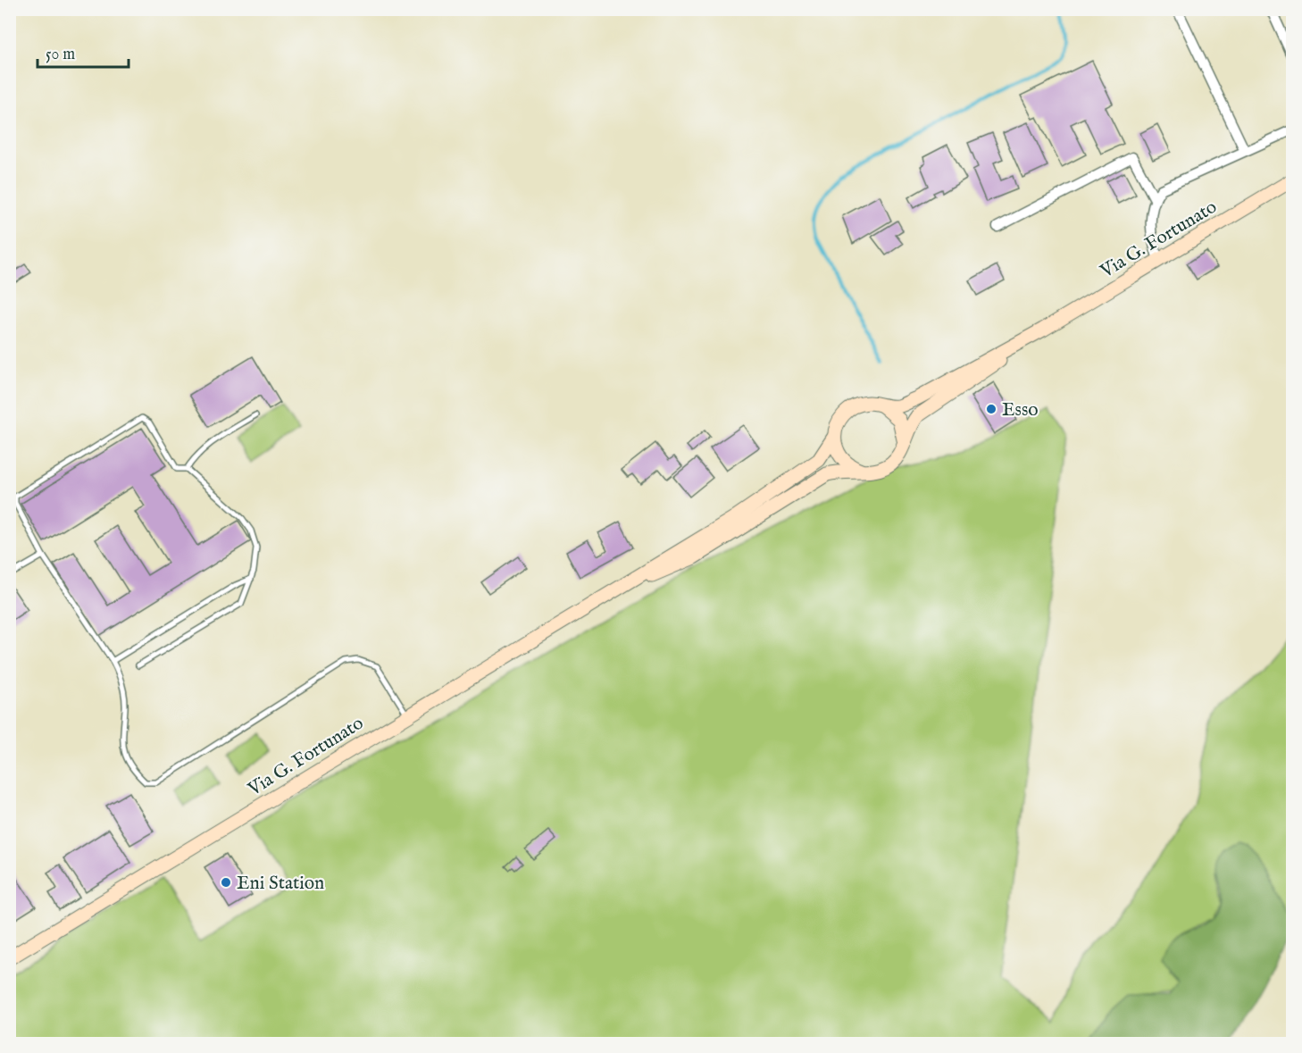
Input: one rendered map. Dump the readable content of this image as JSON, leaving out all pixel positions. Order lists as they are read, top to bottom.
{
  "streets": {
    "main road": ["Via G. Fortunato"]
  },
  "places": ["Esso", "Eni Station"],
  "scale_bar": "50 m"
}
